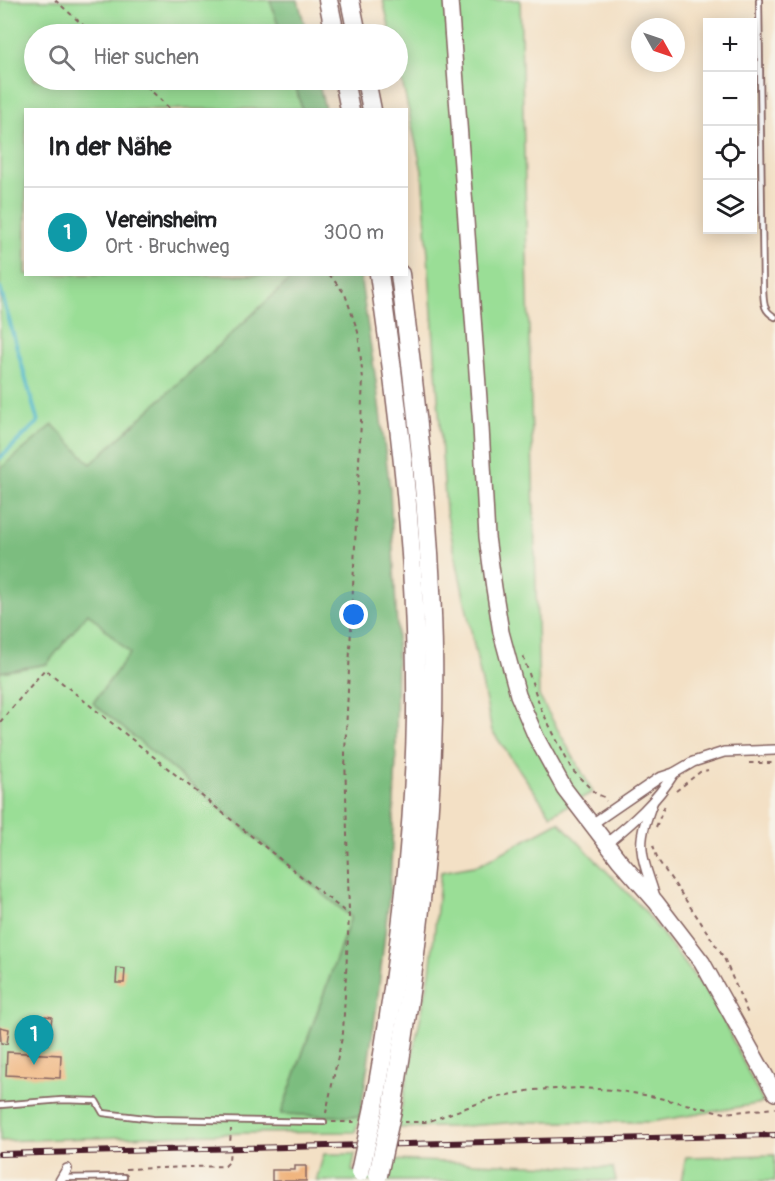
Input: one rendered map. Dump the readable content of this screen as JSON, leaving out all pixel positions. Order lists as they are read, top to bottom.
{
  "north": "bottom right",
  "page": {
    "map_buttons": ["+", "−"],
    "search": "Hier suchen",
    "heading": "In der Nähe",
    "list": [
      {
        "mark": "1",
        "name": "Vereinsheim",
        "note": "Ort · Bruchweg",
        "value": "300 m"
      }
    ],
    "pins": "1"
  }
}
